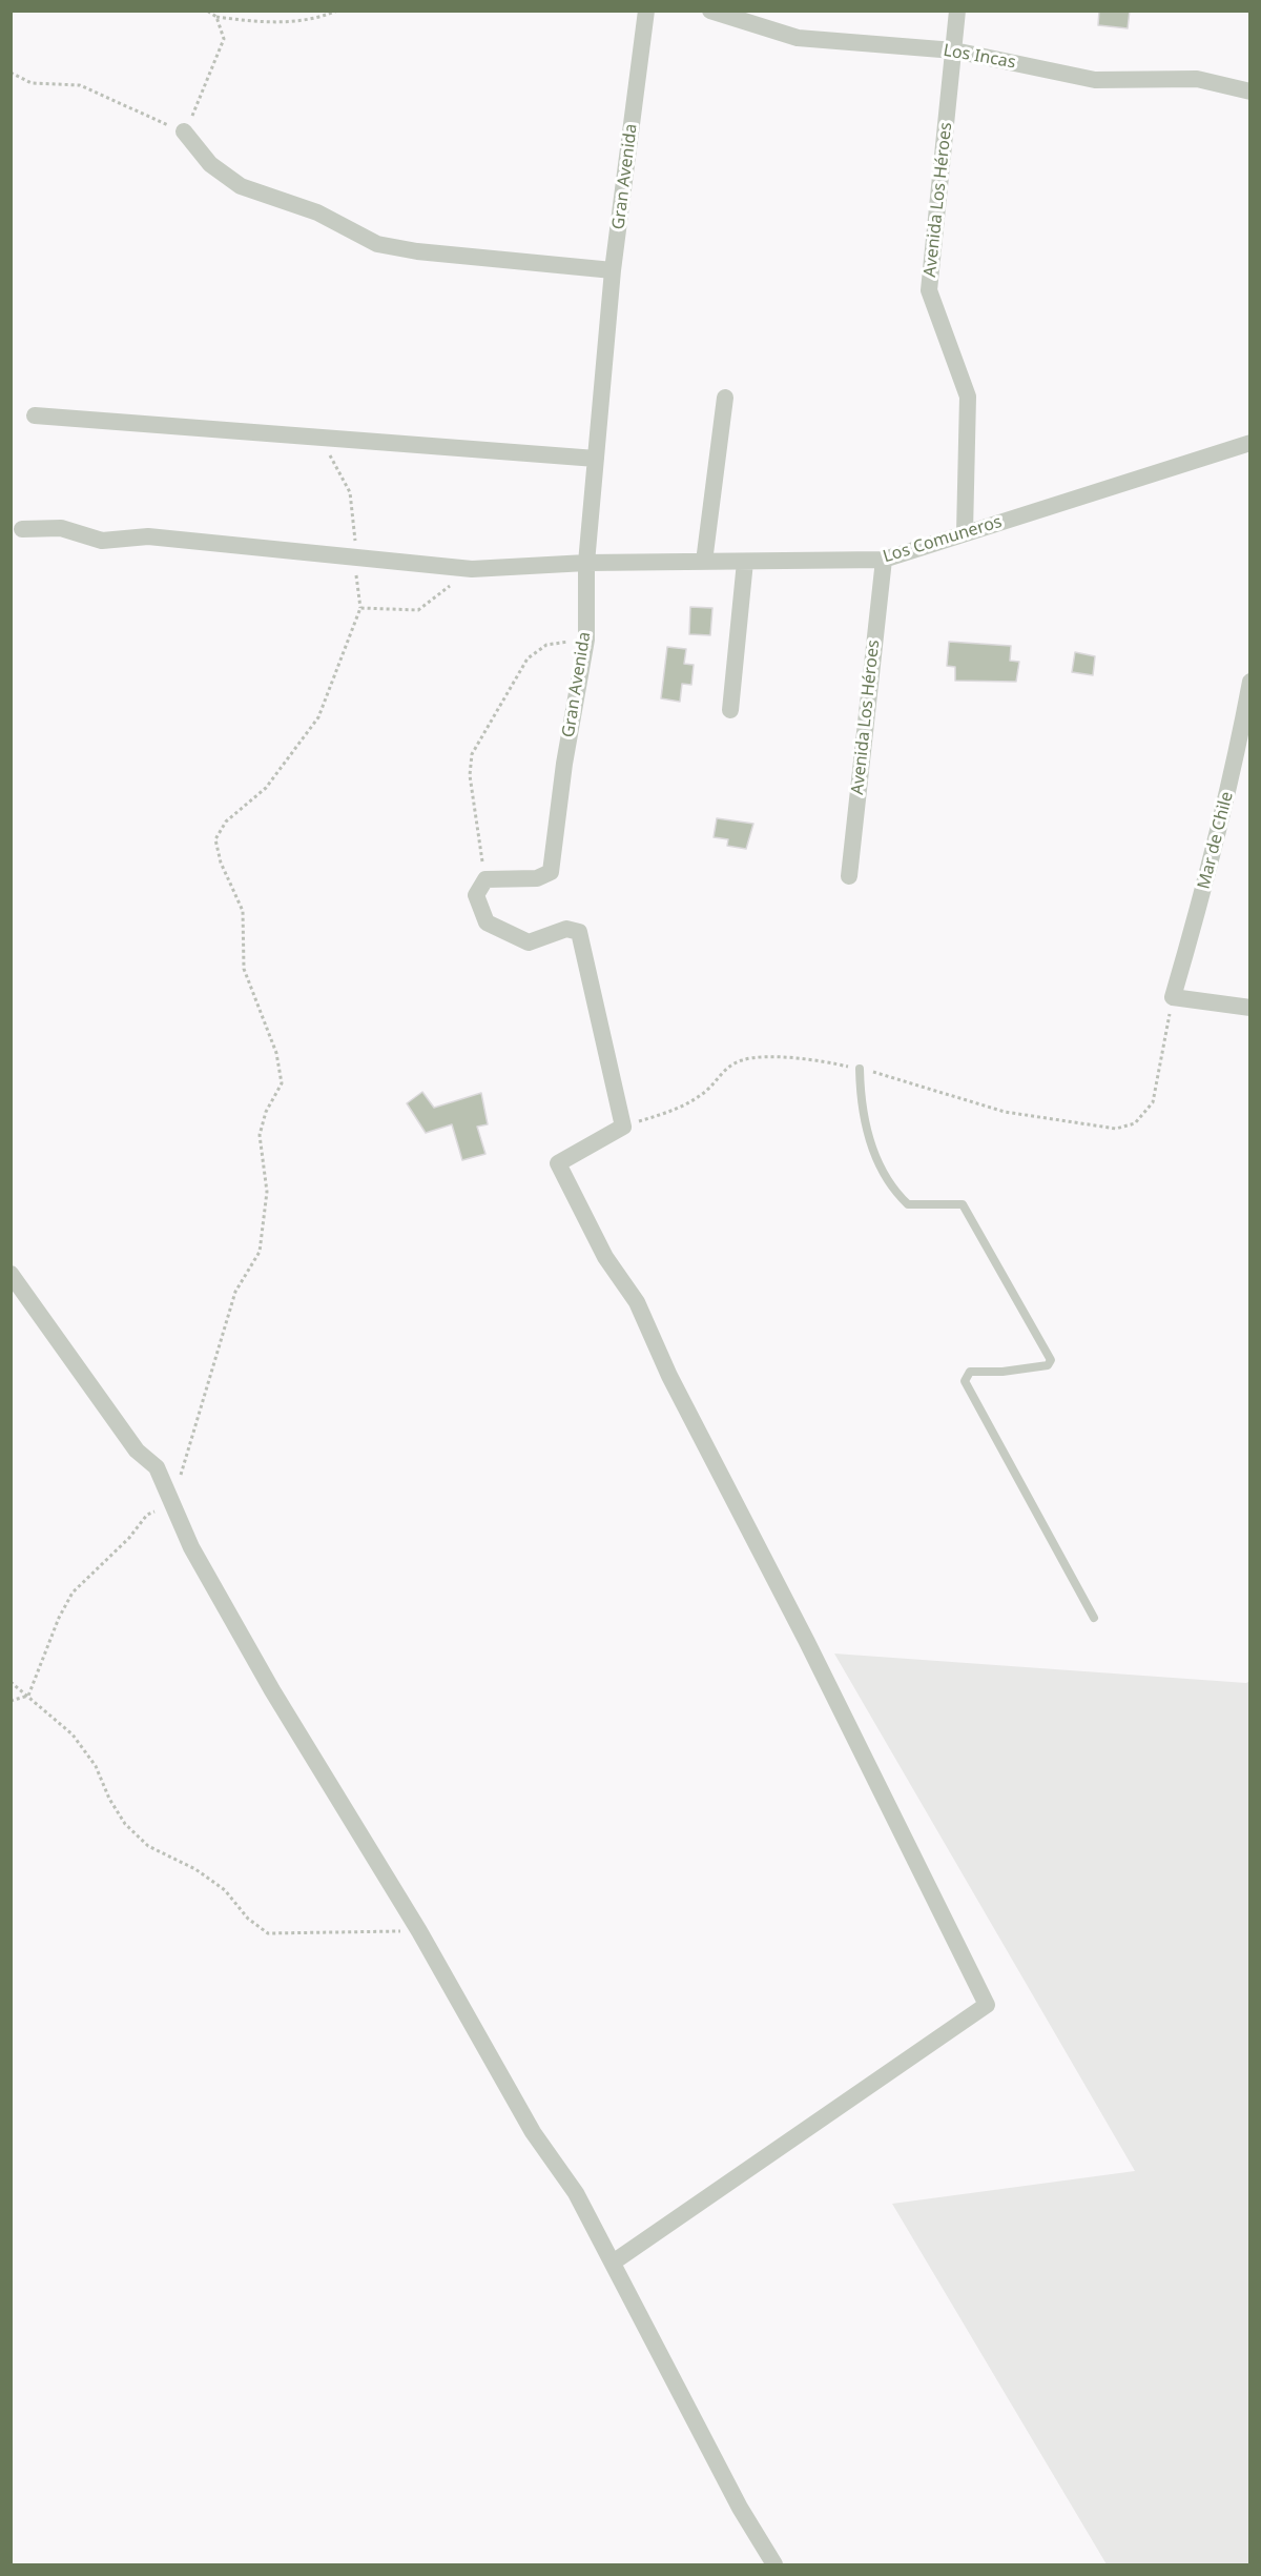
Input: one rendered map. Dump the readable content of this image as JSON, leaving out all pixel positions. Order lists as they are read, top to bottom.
{
  "streets": {
    "street": [
      "Los Incas",
      "Gran Avenida",
      "Avenida Los Héroes",
      "Los Comuneros",
      "Mar de Chile"
    ]
  },
  "crossings": [
    ["Los Incas", "Avenida Los Héroes"],
    ["Gran Avenida", "Los Comuneros"],
    ["Avenida Los Héroes", "Los Comuneros"]
  ]
}
